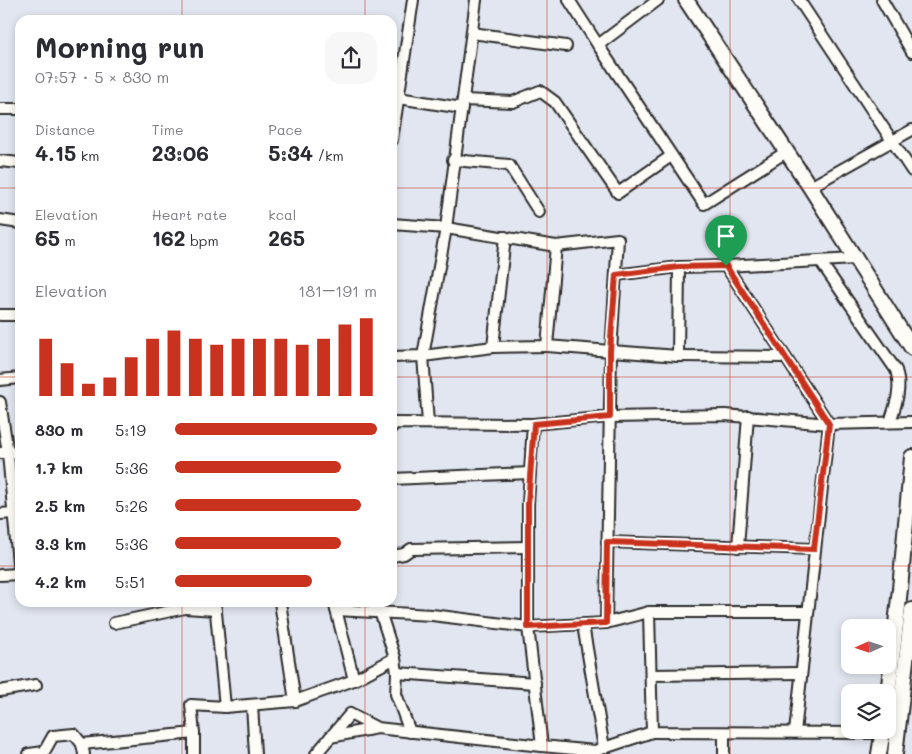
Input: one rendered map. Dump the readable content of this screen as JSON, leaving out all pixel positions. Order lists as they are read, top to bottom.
{
  "north": "left",
  "page": {
    "heading": ["Morning run", "07:57 · 5 × 830 m"],
    "stats": [
      ["Distance", "4.15 km"],
      ["Time", "23:06"],
      ["Pace", "5:34 /km"],
      ["Elevation", "65 m"],
      ["Heart rate", "162 bpm"],
      ["kcal", "265"]
    ],
    "chart": ["Elevation", "181–191 m"],
    "list": [
      {
        "name": "830 m",
        "note": "5:19"
      },
      {
        "name": "1.7 km",
        "note": "5:36"
      },
      {
        "name": "2.5 km",
        "note": "5:26"
      },
      {
        "name": "3.3 km",
        "note": "5:36"
      },
      {
        "name": "4.2 km",
        "note": "5:51"
      }
    ]
  }
}
